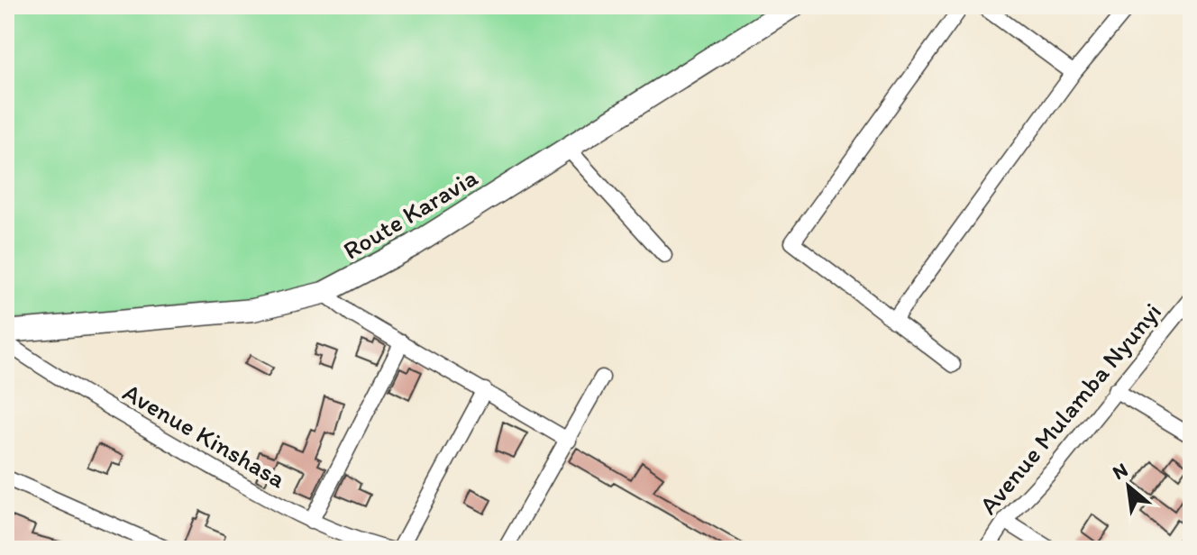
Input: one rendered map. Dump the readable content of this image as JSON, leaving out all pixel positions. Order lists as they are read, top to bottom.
{
  "streets": {
    "street": ["Route Karavia", "Avenue Mulamba Nyunyi", "Avenue Kinshasa"]
  },
  "north": "top left"
}
